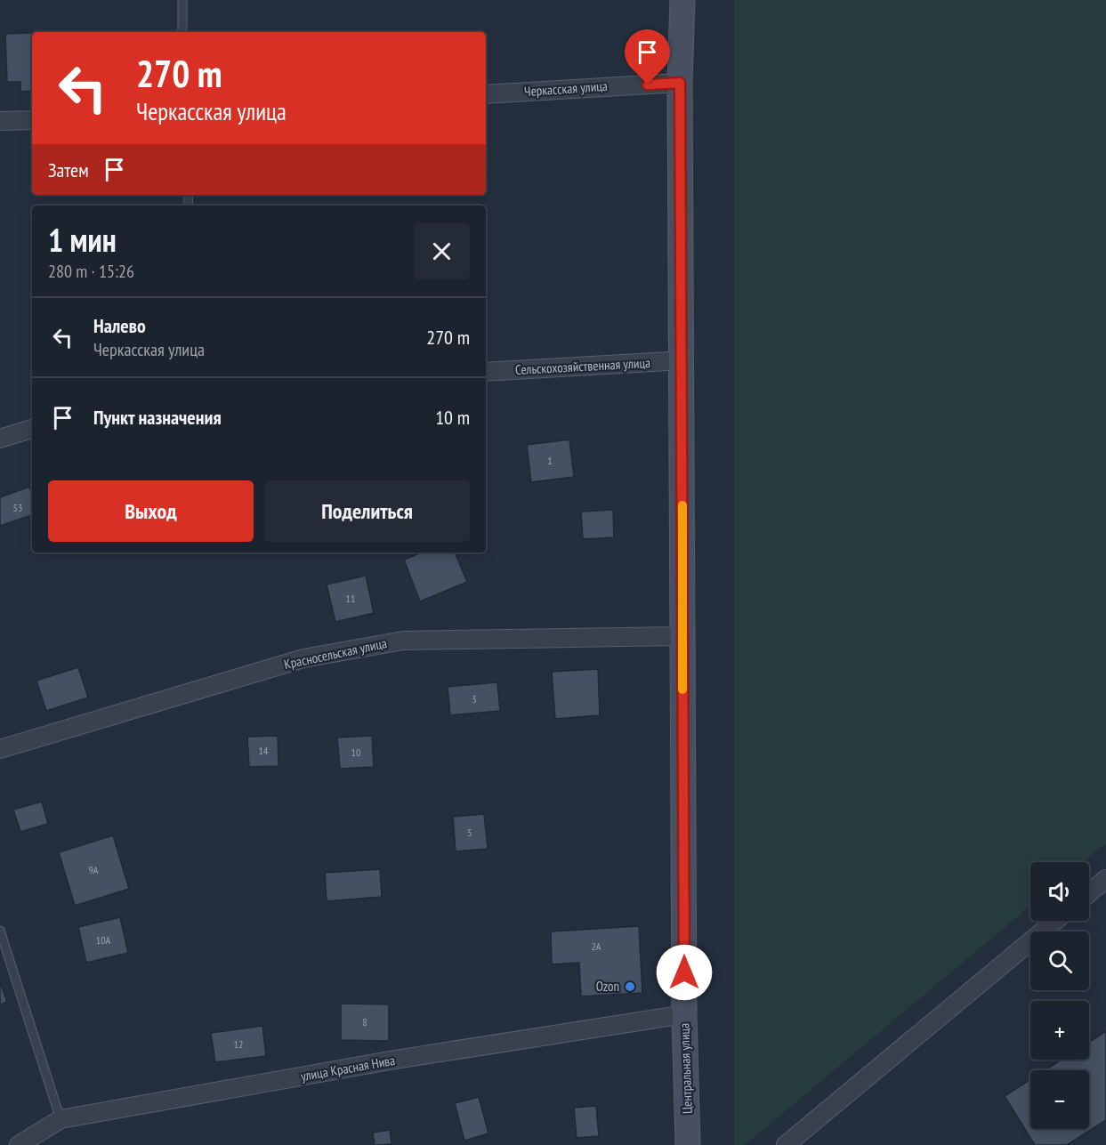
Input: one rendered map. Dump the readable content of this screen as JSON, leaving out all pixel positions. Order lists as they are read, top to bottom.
{
  "streets": {
    "street": [
      "Черкасская улица",
      "Сельскохозяйственная улица",
      "Красносельская улица",
      "улица Красная Нива",
      "Центральная улица"
    ]
  },
  "crossings": [
    ["Черкасская улица", "Центральная улица"],
    ["Сельскохозяйственная улица", "Центральная улица"],
    ["Красносельская улица", "Центральная улица"],
    ["улица Красная Нива", "Центральная улица"]
  ],
  "places": ["Ozon"],
  "house_numbers": [
    "1",
    "53",
    "11",
    "3",
    "14",
    "10",
    "5",
    "9А",
    "10А",
    "2А",
    "8",
    "12"
  ],
  "page": {
    "turn": ["270 m", "Черкасская улица"],
    "then": "Затем",
    "heading": ["1 мин", "280 m · 15:26"],
    "list": [
      {
        "name": "Налево",
        "note": "Черкасская улица",
        "value": "270 m"
      },
      {
        "name": "Пункт назначения",
        "value": "10 m"
      }
    ],
    "buttons": ["Выход", "Поделиться"],
    "map_buttons": ["+", "−"]
  }
}
